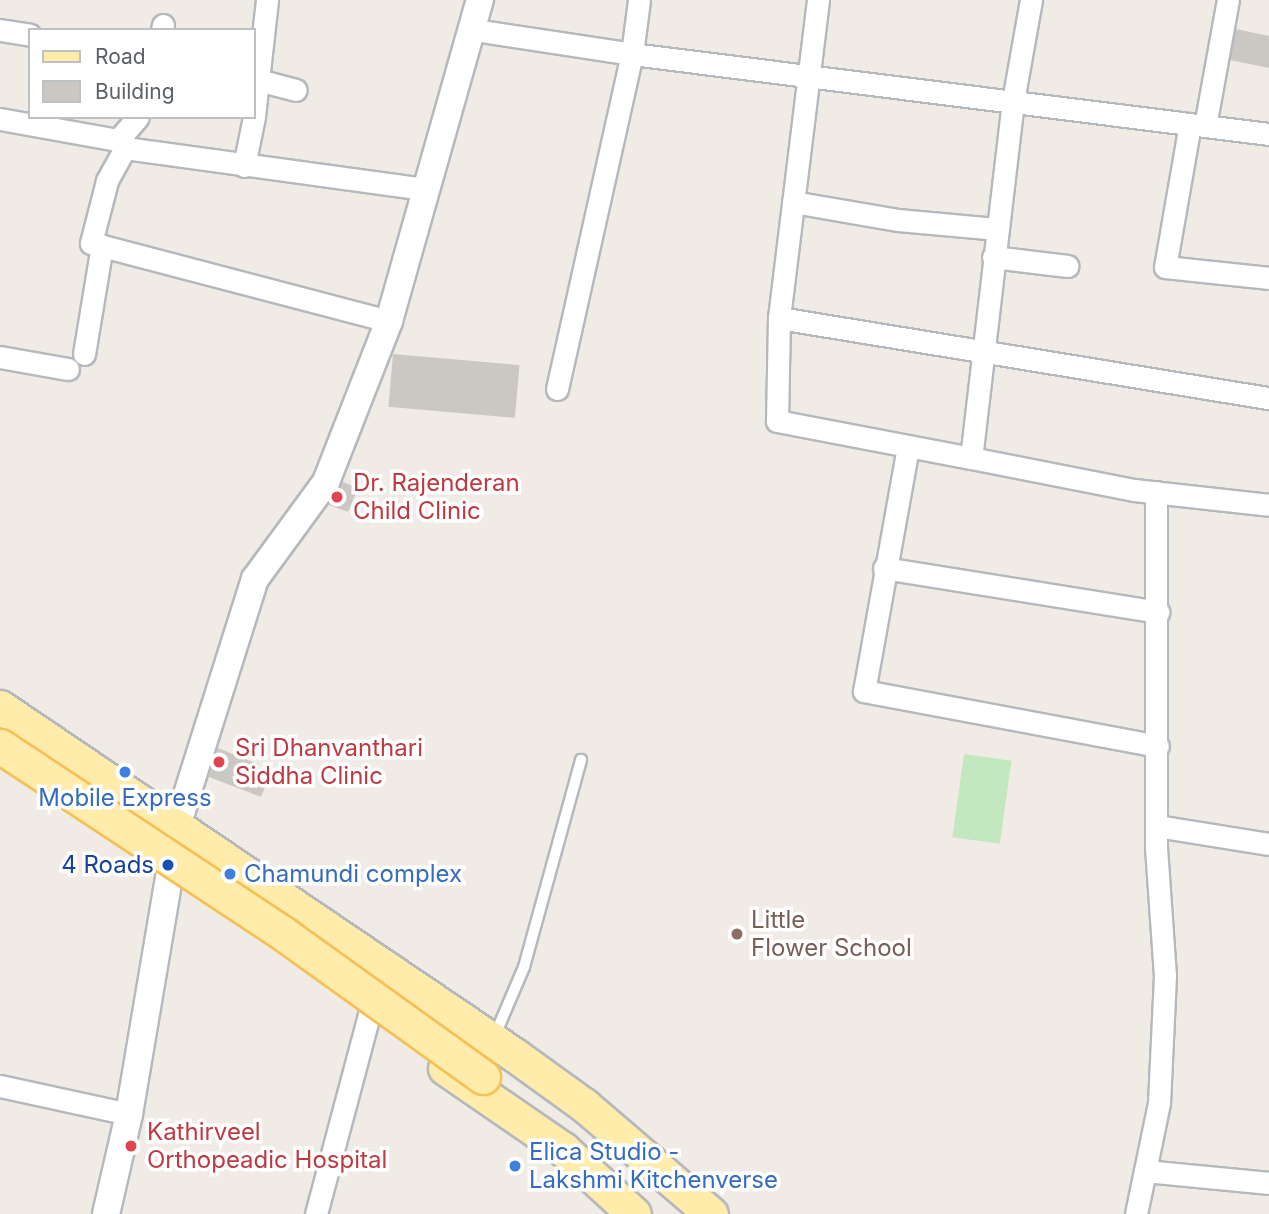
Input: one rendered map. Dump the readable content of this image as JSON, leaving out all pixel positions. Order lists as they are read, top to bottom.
{
  "places": [
    "Dr. Rajenderan Child Clinic",
    "Sri Dhanvanthari Siddha Clinic",
    "Mobile Express",
    "4 Roads",
    "Chamundi complex",
    "Little Flower School",
    "Kathirveel Orthopeadic Hospital",
    "Elica Studio - Lakshmi Kitchenverse"
  ],
  "legend": ["Road", "Building"]
}
